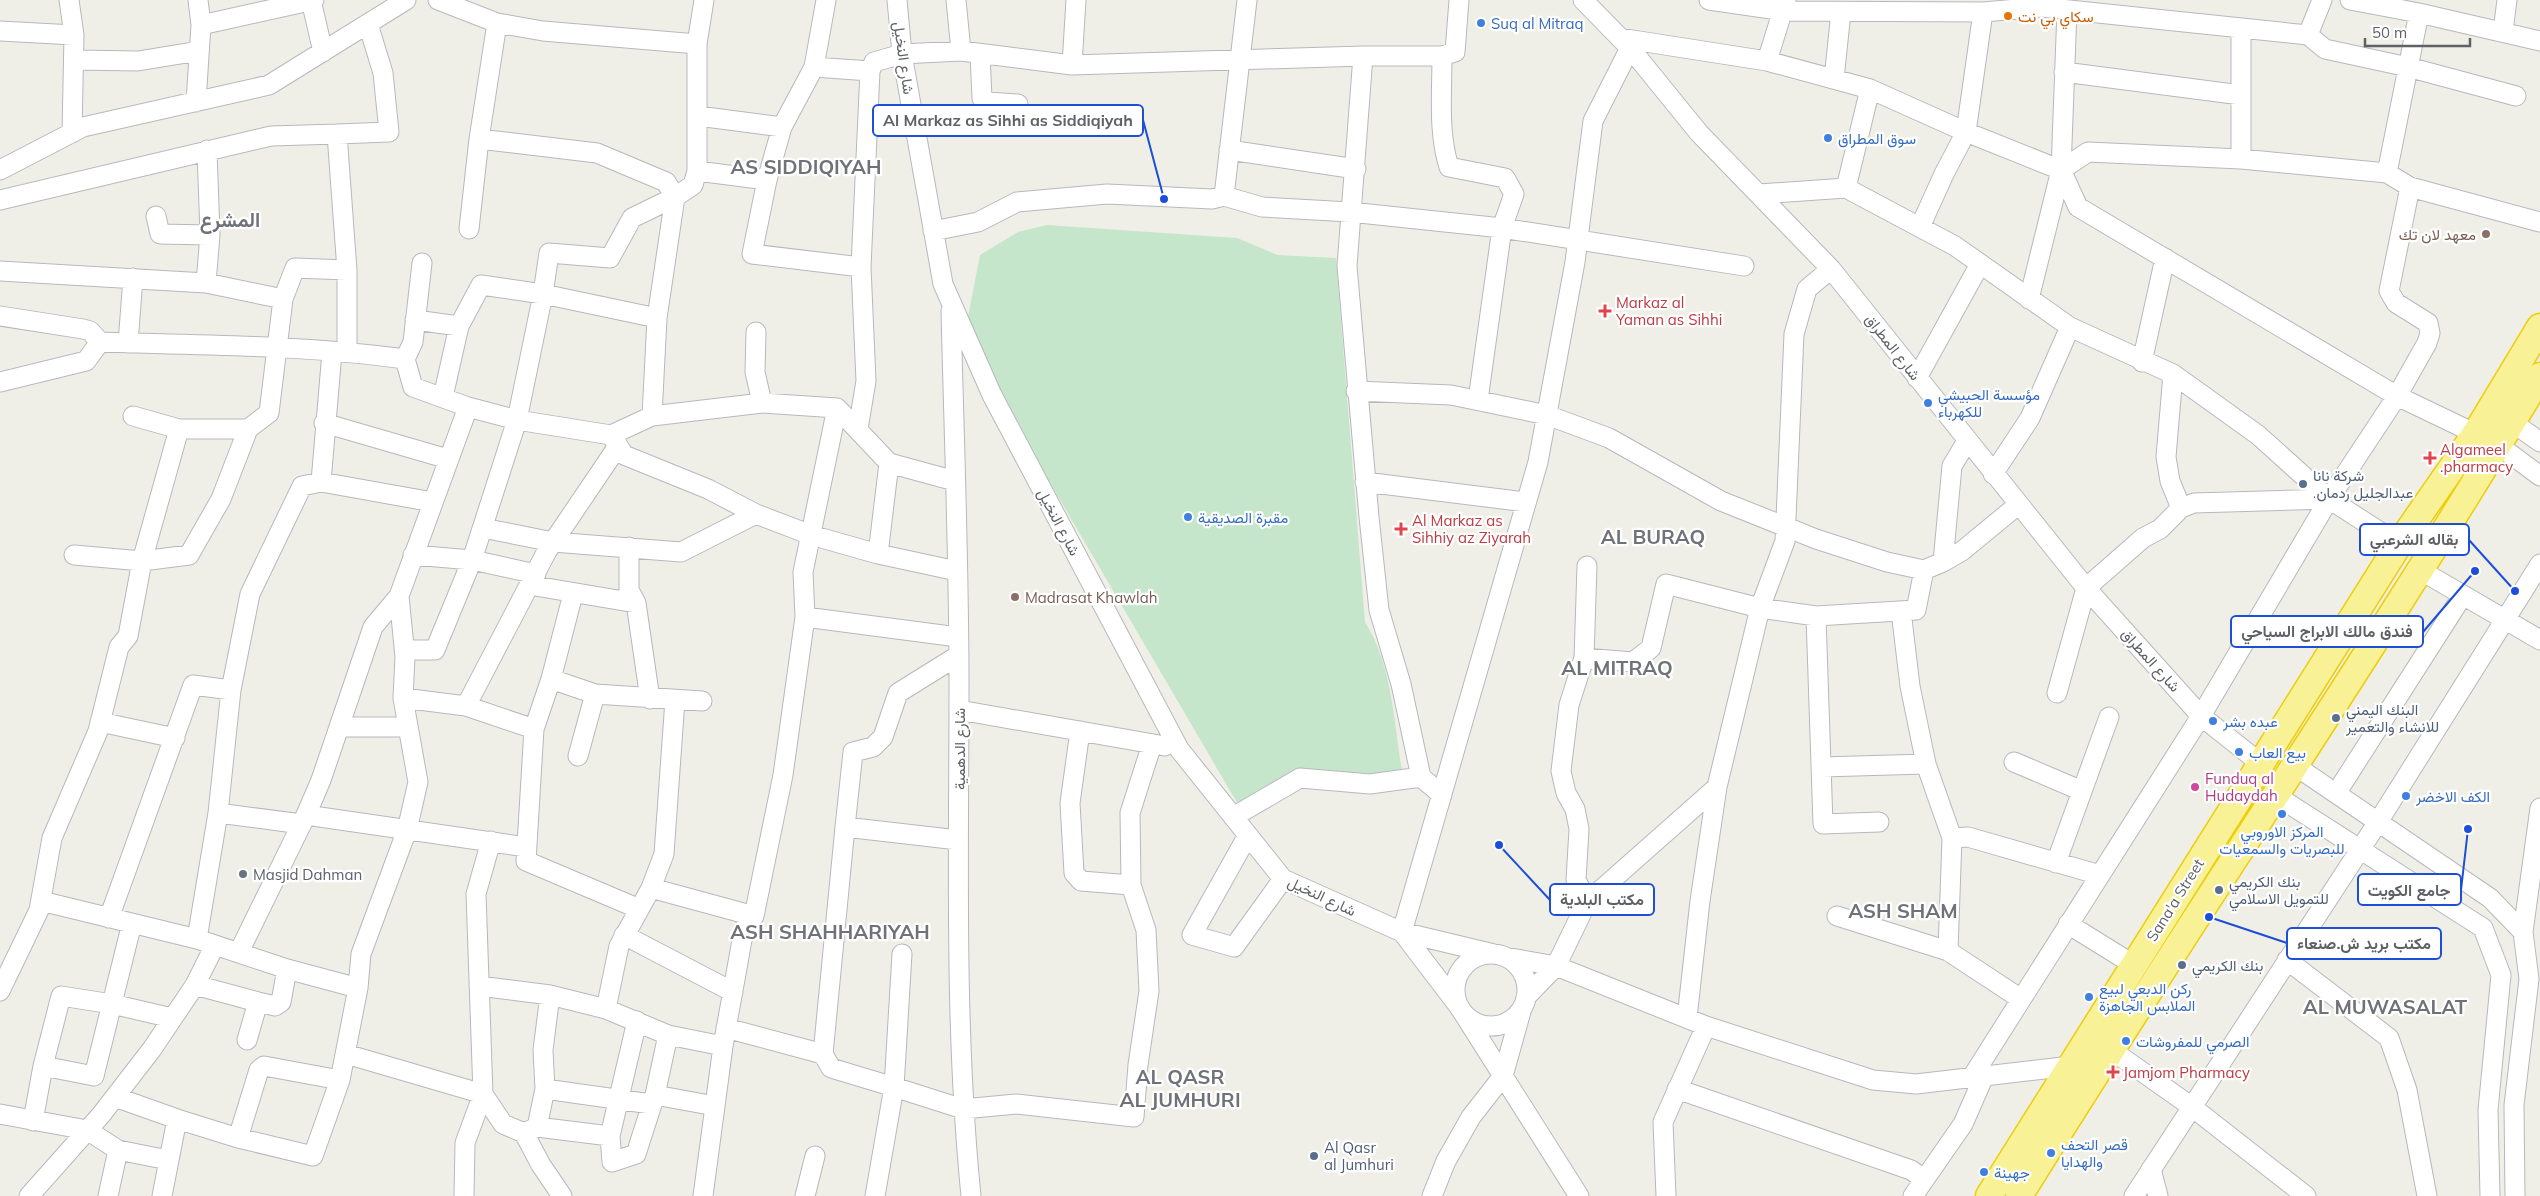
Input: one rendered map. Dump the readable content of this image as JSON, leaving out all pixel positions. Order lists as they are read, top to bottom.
{
  "streets": {
    "highway": ["Sana'a Street"],
    "street": ["شارع النخيل", "شارع المطراق", "شارع الدهمية"]
  },
  "crossings": [
    ["شارع النخيل", "شارع الدهمية"],
    ["شارع النخيل", "Sana'a Street"],
    ["شارع المطراق", "Sana'a Street"]
  ],
  "districts": [
    "AS SIDDIQIYAH",
    "المشرع",
    "AL BURAQ",
    "AL MITRAQ",
    "ASH SHAM",
    "ASH SHAHHARIYAH",
    "AL MUWASALAT",
    "AL QASR AL JUMHURI"
  ],
  "places": {
    "other": [
      "سكاي بي نت",
      "Suq al Mitraq",
      "سوق المطراق",
      "Al Markaz as Sihhi as Siddiqiyah",
      "معهد لان تك",
      "مؤسسة الحبيشي للكهرباء",
      "شركة نانا .عبدالجليل ردمان",
      "مقبرة الصديقية",
      "فندق مالك الابراج السياحي",
      "بقاله الشرعبي",
      "Madrasat Khawlah",
      "البنك اليمني للانشاء والتعمير",
      "عبده بشر",
      "بيع العاب",
      "Funduq al Hudaydah",
      "الكف الاخضر",
      "المركز الاوروبي للبصريات والسمعيات",
      "جامع الكويت",
      "مكتب البلدية",
      "Masjid Dahman",
      "بنك الكريمي للتمويل الاسلامي",
      "مكتب بريد ش.صنعاء",
      "بنك الكريمي",
      "ركن الدبعي لبيع الملابس الجاهزة",
      "الصرمي للمفروشات",
      "قصر التحف والهدايا",
      "Al Qasr al Jumhuri",
      "جهينة"
    ],
    "health": [
      "Markaz al Yaman as Sihhi",
      "Algameel .pharmacy",
      "Al Markaz as Sihhiy az Ziyarah",
      "Jamjom Pharmacy"
    ]
  },
  "scale_bar": "50 m"
}
